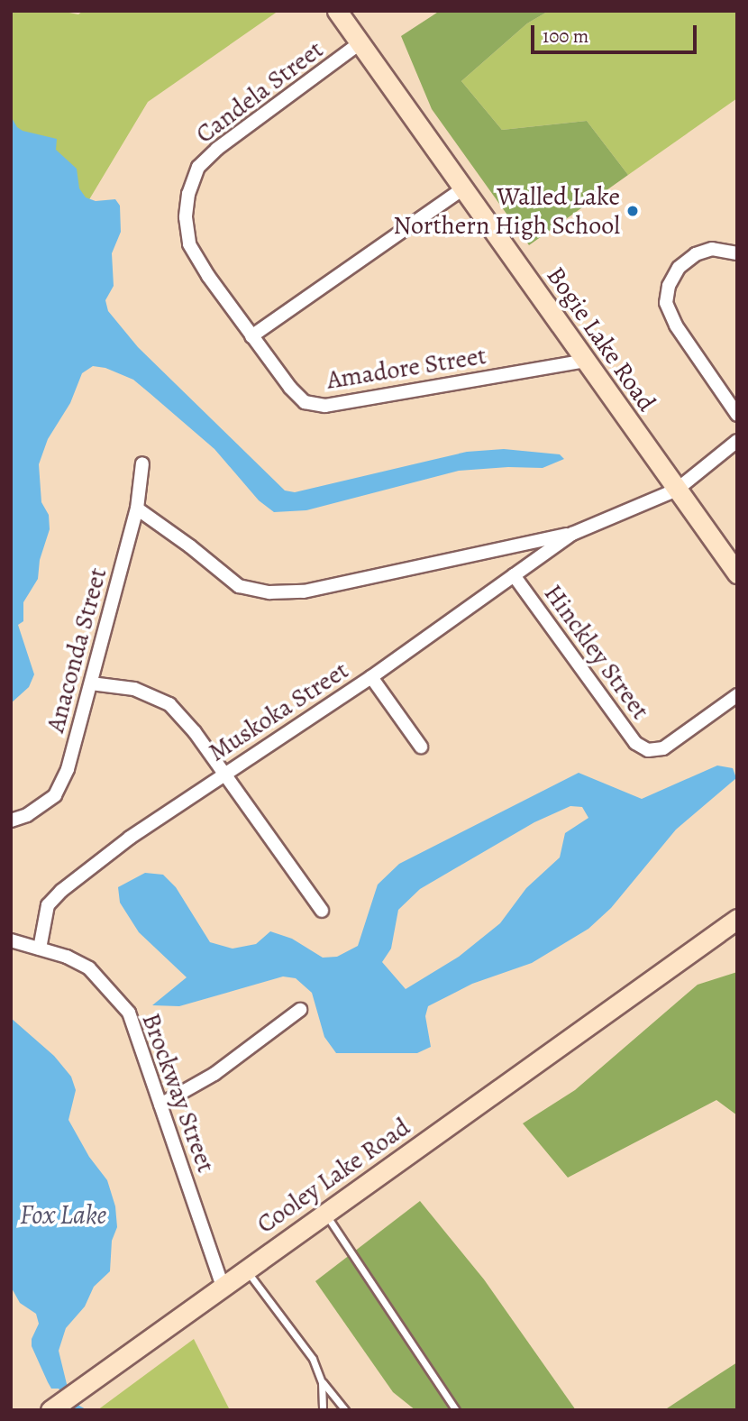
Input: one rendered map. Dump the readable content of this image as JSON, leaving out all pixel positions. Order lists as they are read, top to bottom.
{
  "streets": {
    "street": [
      "Candela Street",
      "Bogie Lake Road",
      "Amadore Street",
      "Anaconda Street",
      "Hinckley Street",
      "Muskoka Street",
      "Brockway Street",
      "Cooley Lake Road"
    ]
  },
  "crossings": [
    ["Candela Street", "Bogie Lake Road"],
    ["Candela Street", "Amadore Street"],
    ["Bogie Lake Road", "Amadore Street"],
    ["Bogie Lake Road", "Muskoka Street"],
    ["Anaconda Street", "Muskoka Street"],
    ["Hinckley Street", "Muskoka Street"],
    ["Muskoka Street", "Brockway Street"],
    ["Brockway Street", "Cooley Lake Road"]
  ],
  "water": ["Fox Lake"],
  "places": ["Walled Lake Northern High School"],
  "scale_bar": "100 m"
}
